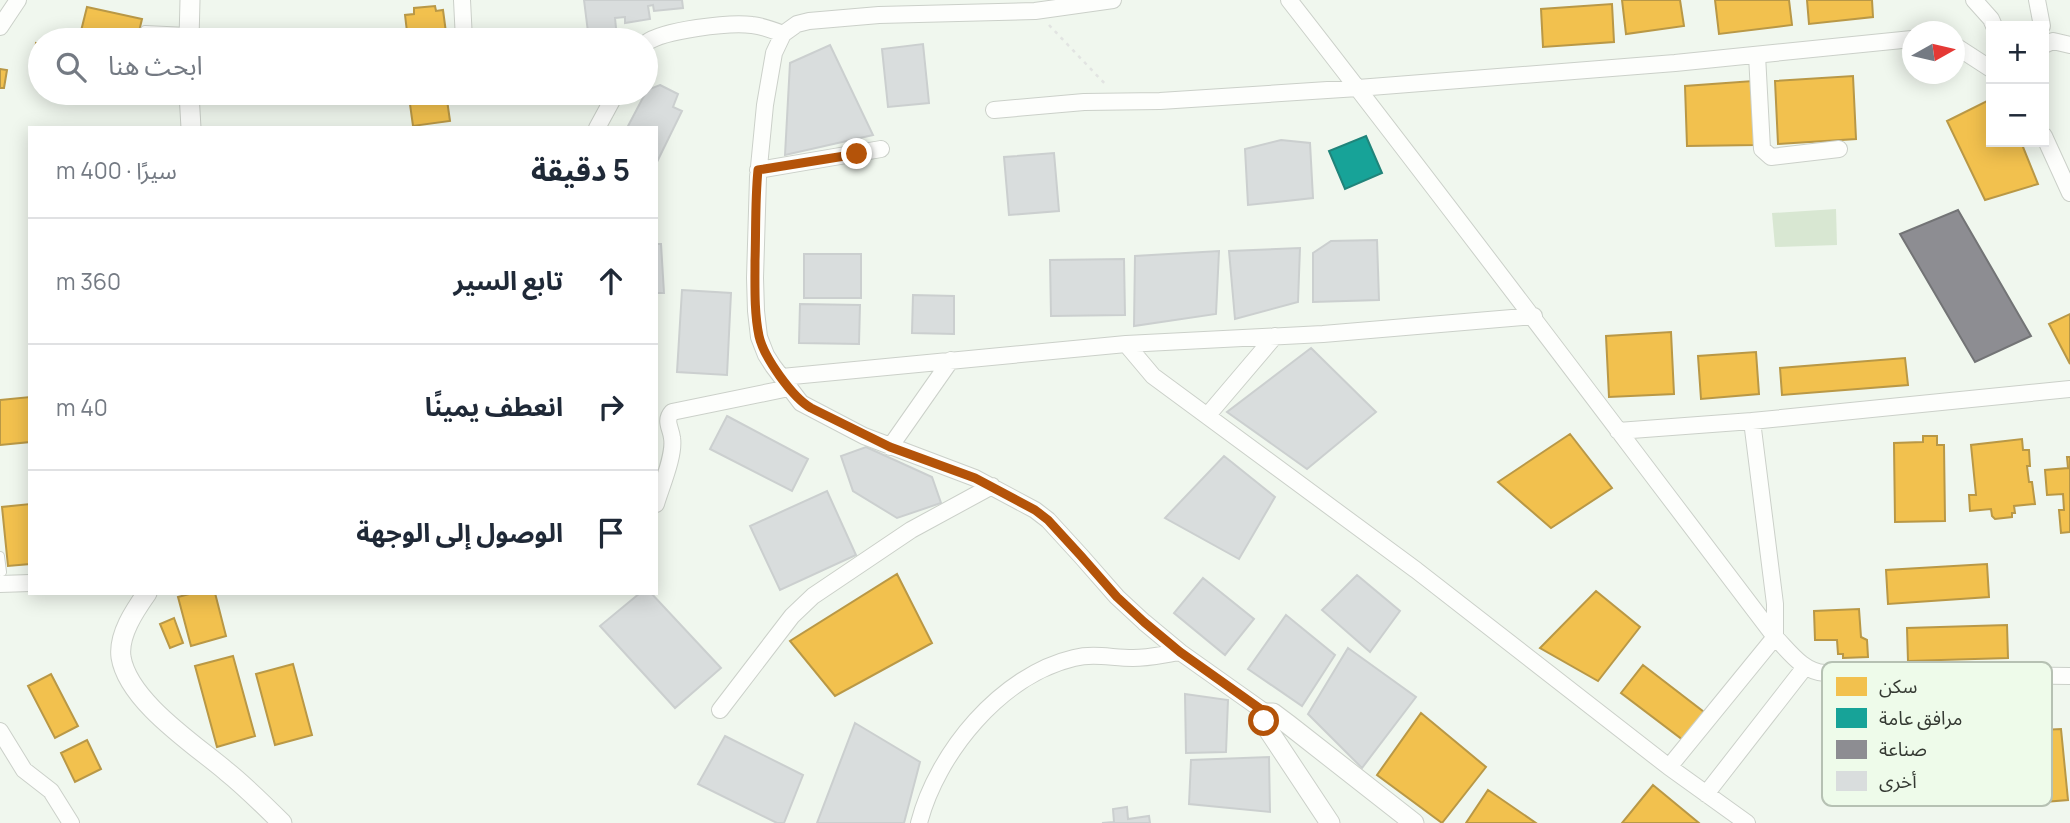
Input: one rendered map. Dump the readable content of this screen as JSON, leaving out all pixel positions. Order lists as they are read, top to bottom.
{
  "legend": [
    "سكن",
    "مرافق عامة",
    "صناعة",
    "أخرى"
  ],
  "north": "right",
  "page": {
    "map_buttons": ["+", "−"],
    "search": "ابحث هنا",
    "heading": ["5 دقيقة", "سيرًا · 400 m"],
    "list": [
      ["تابع السير", "360 m"],
      ["انعطف يمينًا", "40 m"],
      "الوصول إلى الوجهة"
    ]
  }
}
